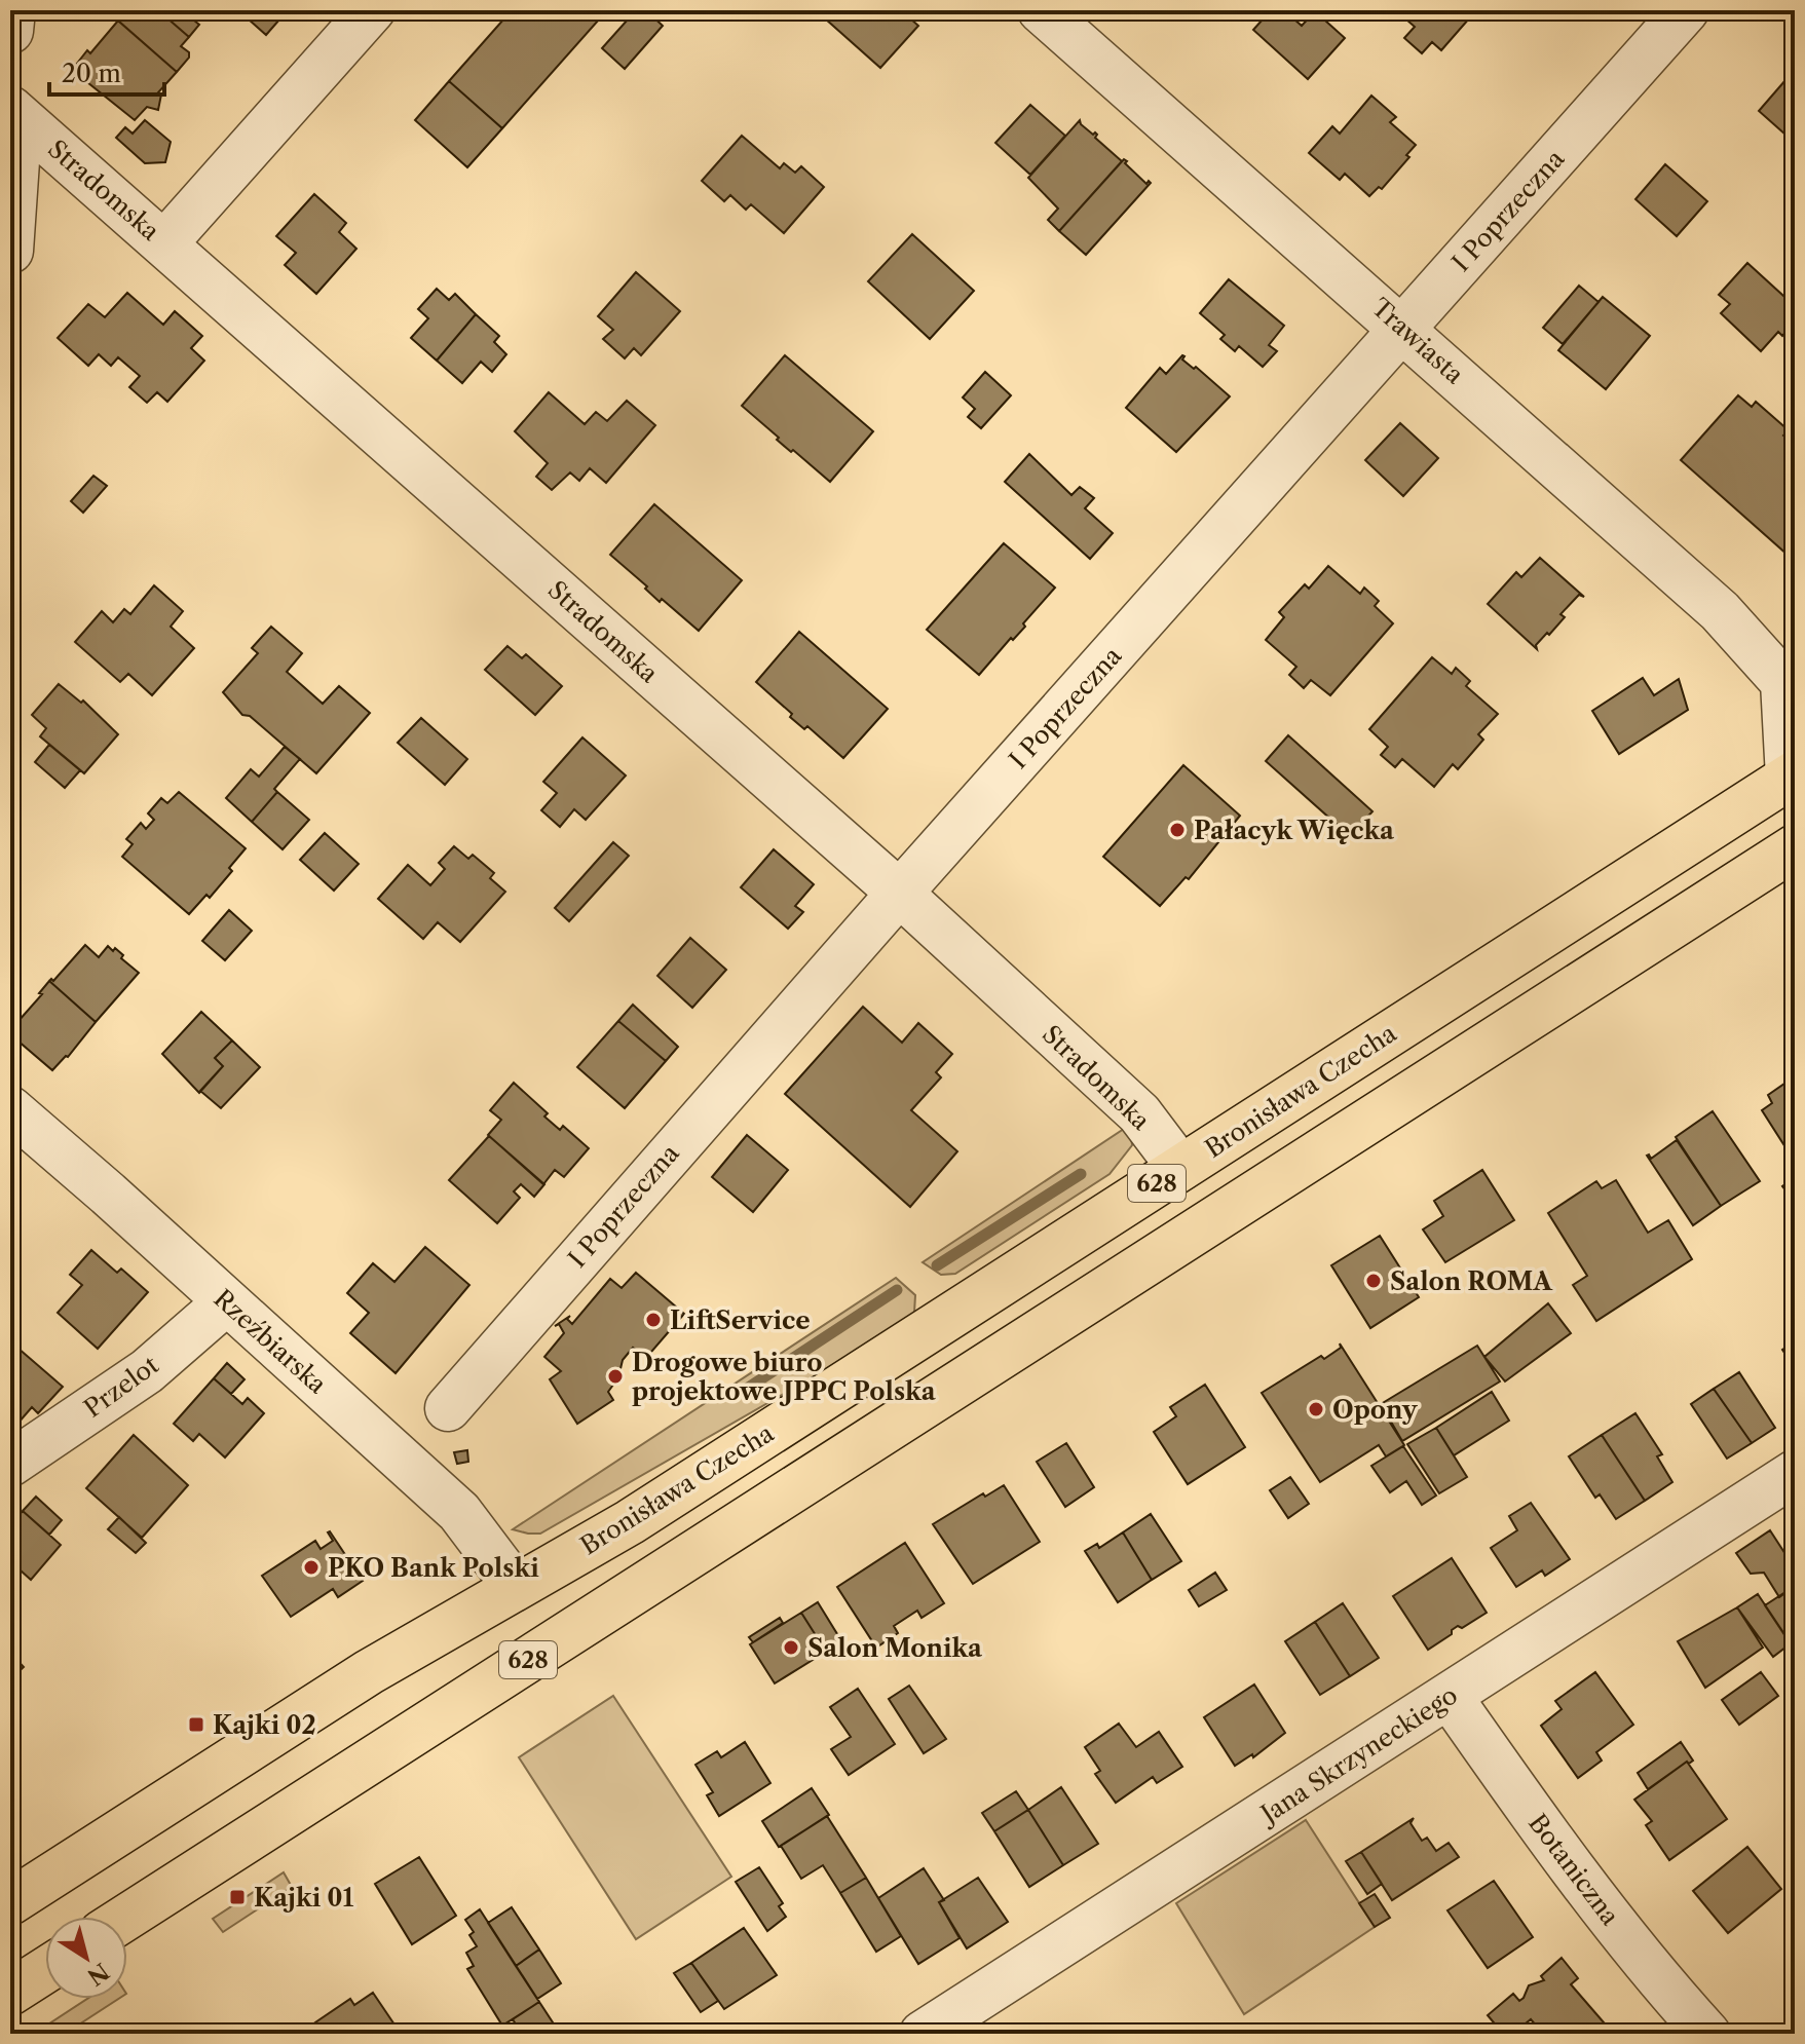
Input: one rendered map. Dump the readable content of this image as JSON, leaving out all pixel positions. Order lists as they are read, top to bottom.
{
  "streets": {
    "main road": ["Bronisława Czecha", "628"],
    "street": [
      "Stradomska",
      "I Poprzeczna",
      "Trawiasta",
      "Rzeźbiarska",
      "Przelot",
      "Jana Skrzyneckiego",
      "Botaniczna"
    ]
  },
  "crossings": [
    ["Stradomska", "I Poprzeczna"],
    ["Stradomska", "Bronisława Czecha"],
    ["I Poprzeczna", "Trawiasta"],
    ["Trawiasta", "Bronisława Czecha"],
    ["Bronisława Czecha", "Rzeźbiarska"],
    ["Rzeźbiarska", "Przelot"],
    ["Jana Skrzyneckiego", "Botaniczna"]
  ],
  "places": {
    "other": [
      "Pałacyk Więcka",
      "Salon ROMA",
      "LiftService",
      "Drogowe biuro projektowe JPPC Polska",
      "Opony",
      "PKO Bank Polski",
      "Salon Monika"
    ],
    "transit": ["Kajki 02", "Kajki 01"]
  },
  "scale_bar": "20 m",
  "north": "bottom right"
}
